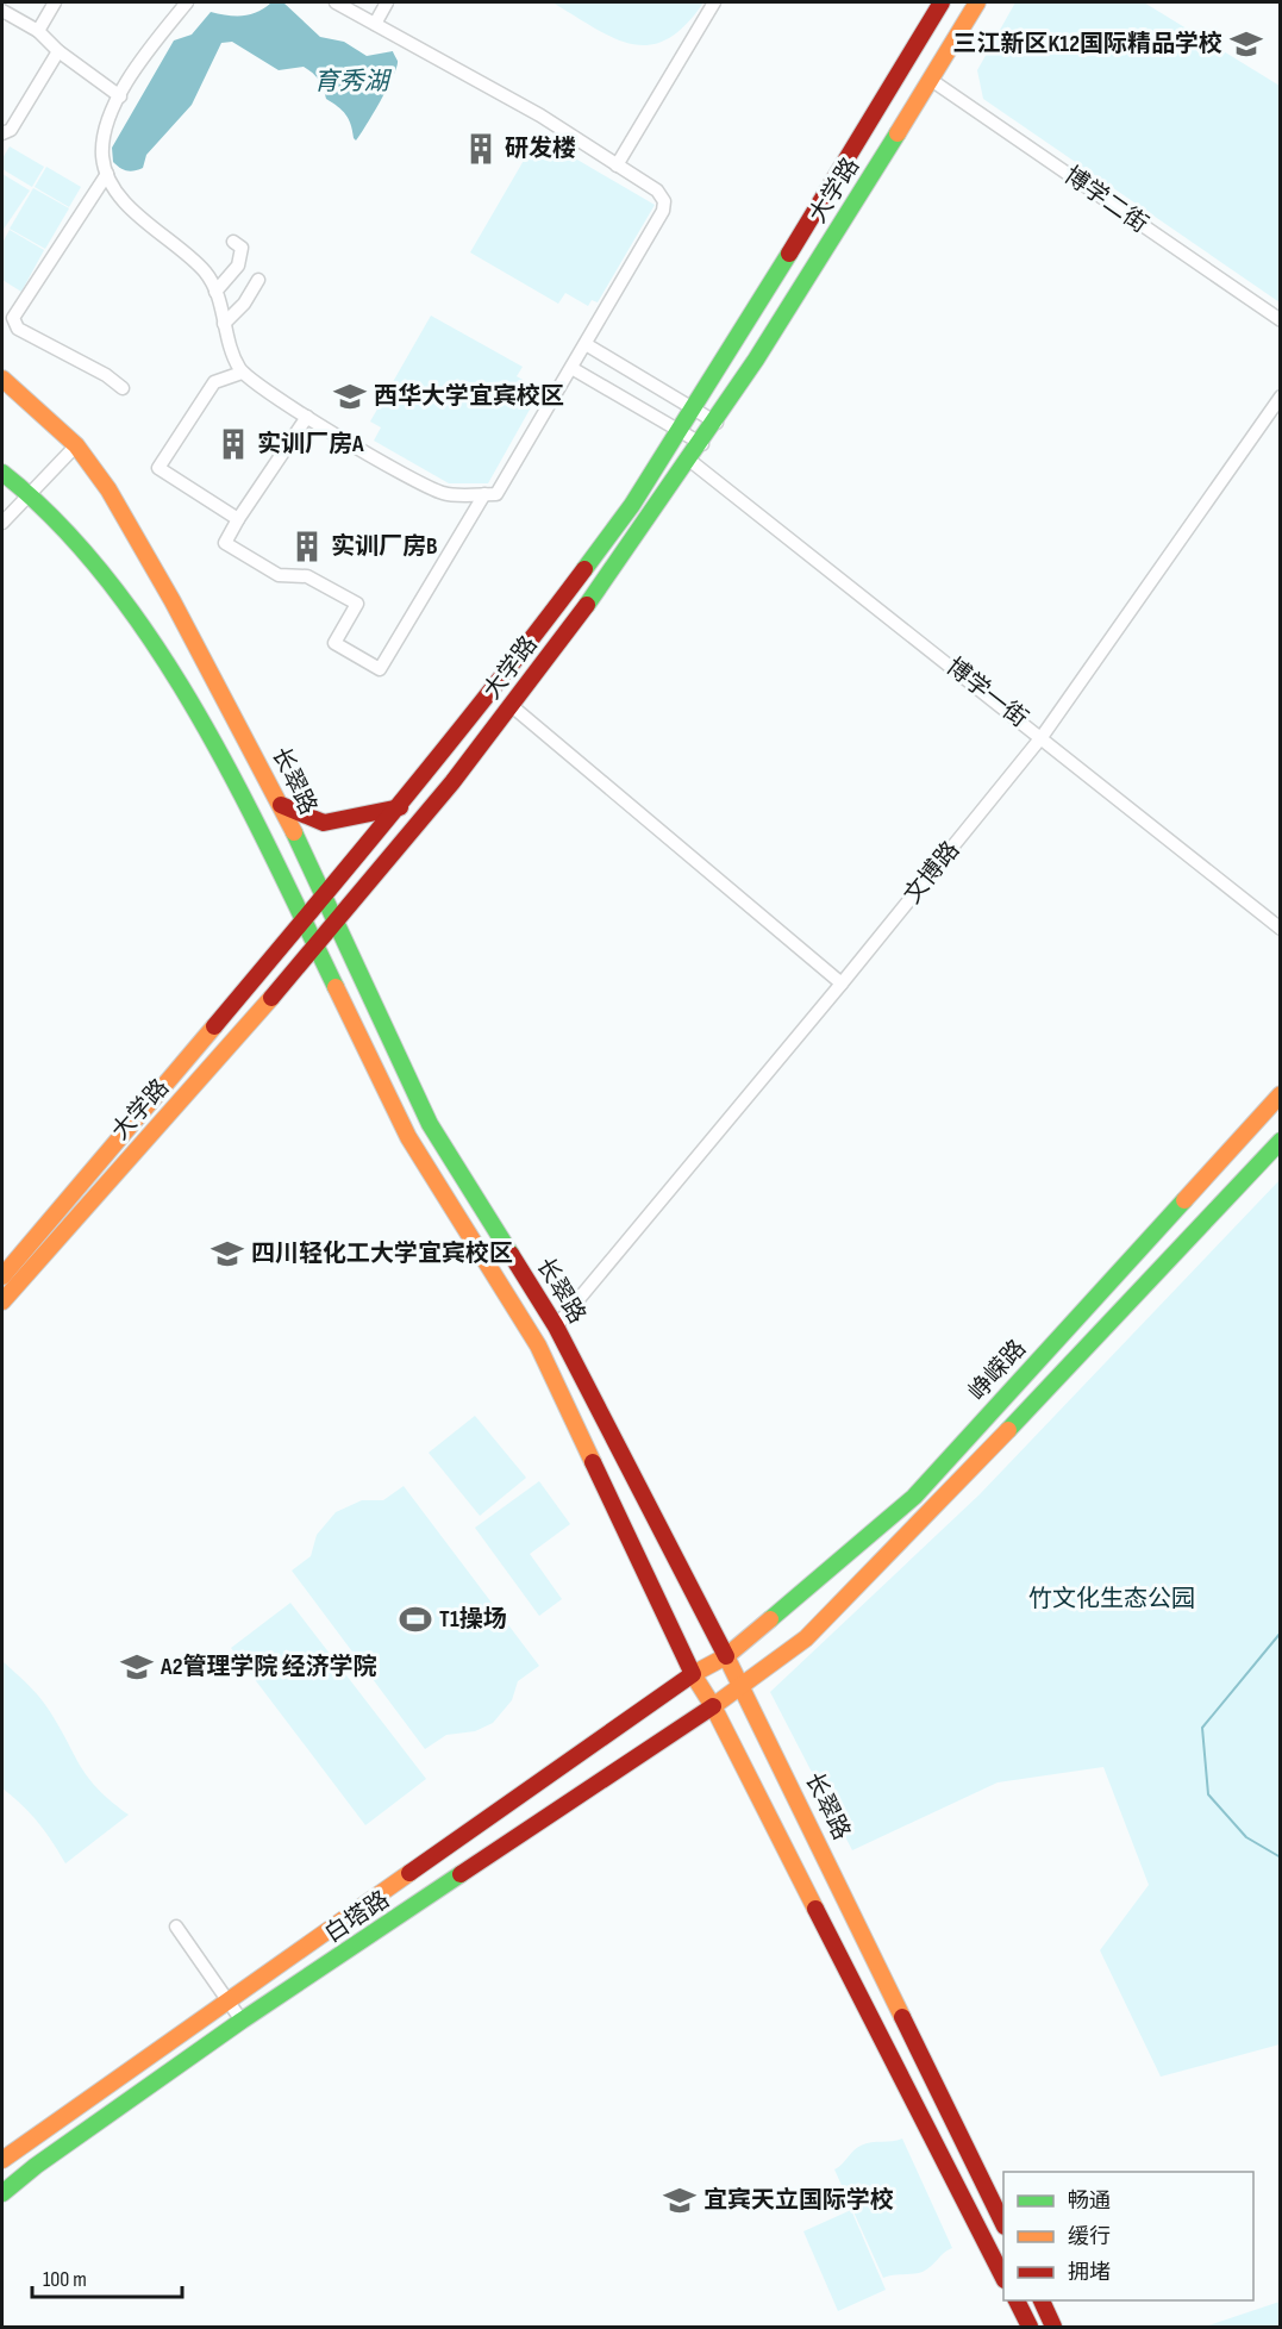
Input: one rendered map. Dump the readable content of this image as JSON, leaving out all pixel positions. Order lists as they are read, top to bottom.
{
  "streets": {
    "main road": [
      "大学路",
      "长翠路",
      "峥嵘路",
      "白塔路"
    ],
    "street": ["博学二街", "博学一街", "文博路"]
  },
  "crossings": [
    ["大学路", "博学二街"],
    ["大学路", "博学一街"],
    ["大学路", "长翠路"],
    ["博学一街", "文博路"],
    ["长翠路", "文博路"],
    ["长翠路", "峥嵘路"],
    ["长翠路", "白塔路"],
    ["峥嵘路", "白塔路"]
  ],
  "water": ["育秀湖"],
  "parks": ["竹文化生态公园"],
  "places": {
    "school or university": [
      "三江新区K12国际精品学校",
      "西华大学宜宾校区",
      "四川轻化工大学宜宾校区",
      "A2管理学院 经济学院",
      "宜宾天立国际学校"
    ],
    "building": ["研发楼", "实训厂房A", "实训厂房B"],
    "sports": ["T1操场"]
  },
  "legend": ["畅通", "缓行", "拥堵"],
  "scale_bar": "100 m"
}
